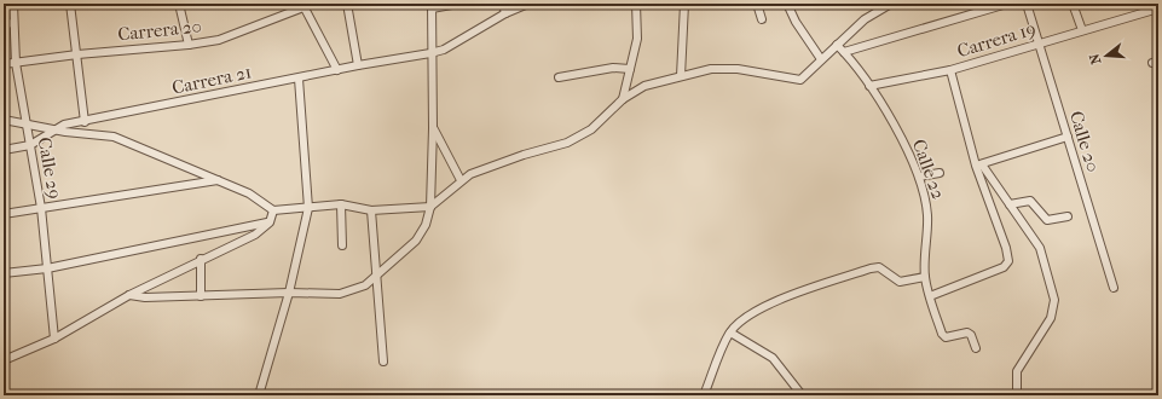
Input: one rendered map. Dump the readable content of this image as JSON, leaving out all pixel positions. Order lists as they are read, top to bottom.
{
  "streets": {
    "street": [
      "Carrera 20",
      "Carrera 19",
      "Carrera 21",
      "Calle 20",
      "Calle 29",
      "Calle 22"
    ]
  },
  "crossings": [
    ["Carrera 20", "Calle 29"],
    ["Carrera 19", "Calle 20"],
    ["Carrera 19", "Calle 22"],
    ["Carrera 21", "Calle 29"]
  ],
  "north": "left"
}
